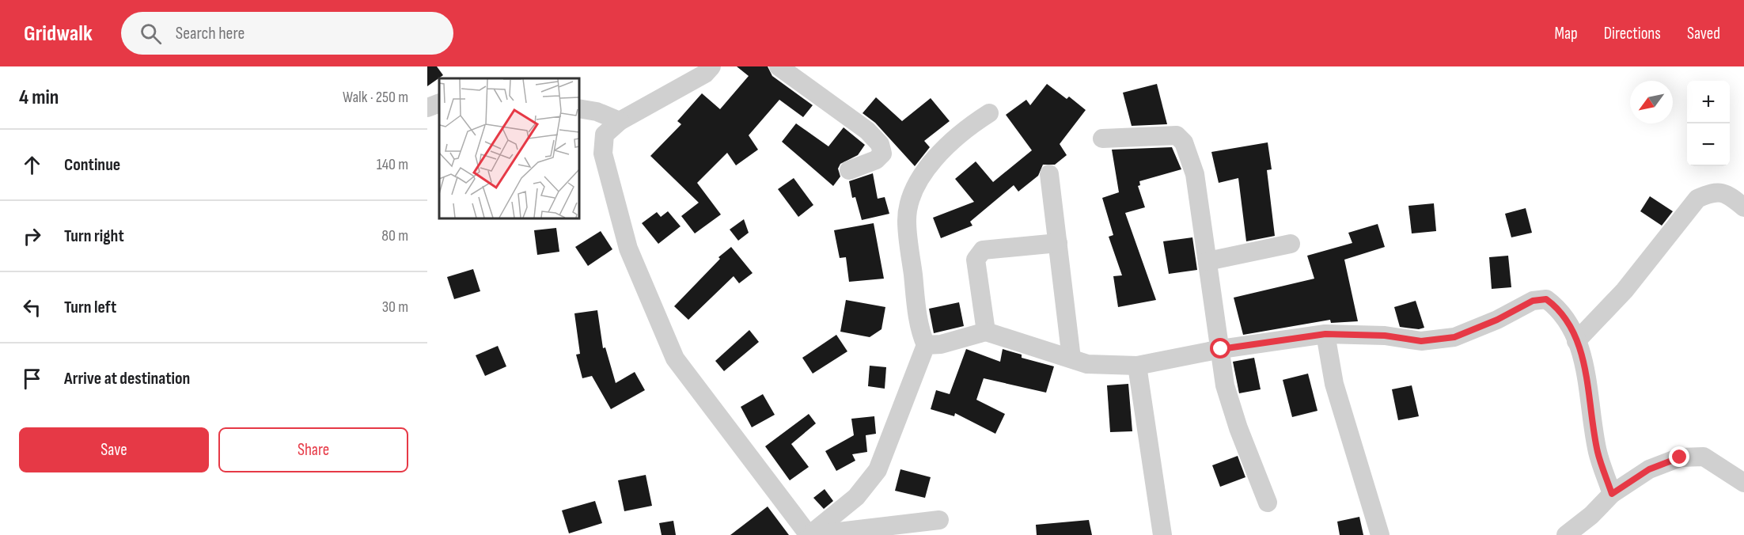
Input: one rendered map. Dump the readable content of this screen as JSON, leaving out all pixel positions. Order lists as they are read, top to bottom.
{
  "north": "bottom left",
  "page": {
    "header": "Gridwalk",
    "search": "Search here",
    "nav": ["Map", "Directions", "Saved"],
    "heading": ["4 min", "Walk · 250 m"],
    "map_buttons": ["+", "−"],
    "list": [
      ["Continue", "140 m"],
      ["Turn right", "80 m"],
      ["Turn left", "30 m"],
      "Arrive at destination"
    ],
    "buttons": ["Save", "Share"]
  }
}
